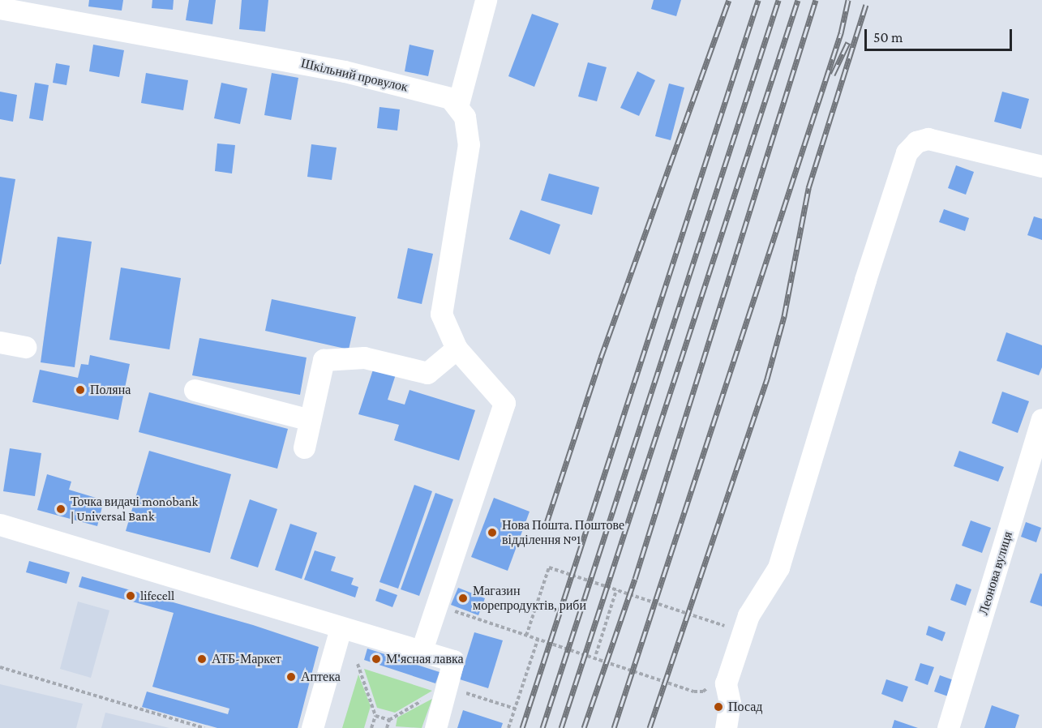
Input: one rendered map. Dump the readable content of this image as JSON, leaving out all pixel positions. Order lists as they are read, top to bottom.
{
  "streets": {
    "street": ["Шкільний провулок", "Леонова вулиця"]
  },
  "places": [
    "Поляна",
    "Точка видачі monobank | Universal Bank",
    "Нова Пошта. Поштове відділення №1",
    "lifecell",
    "Магазин морепродуктів, риби",
    "АТБ-Маркет",
    "М'ясная лавка",
    "Аптека",
    "Посад"
  ],
  "scale_bar": "50 m"
}
